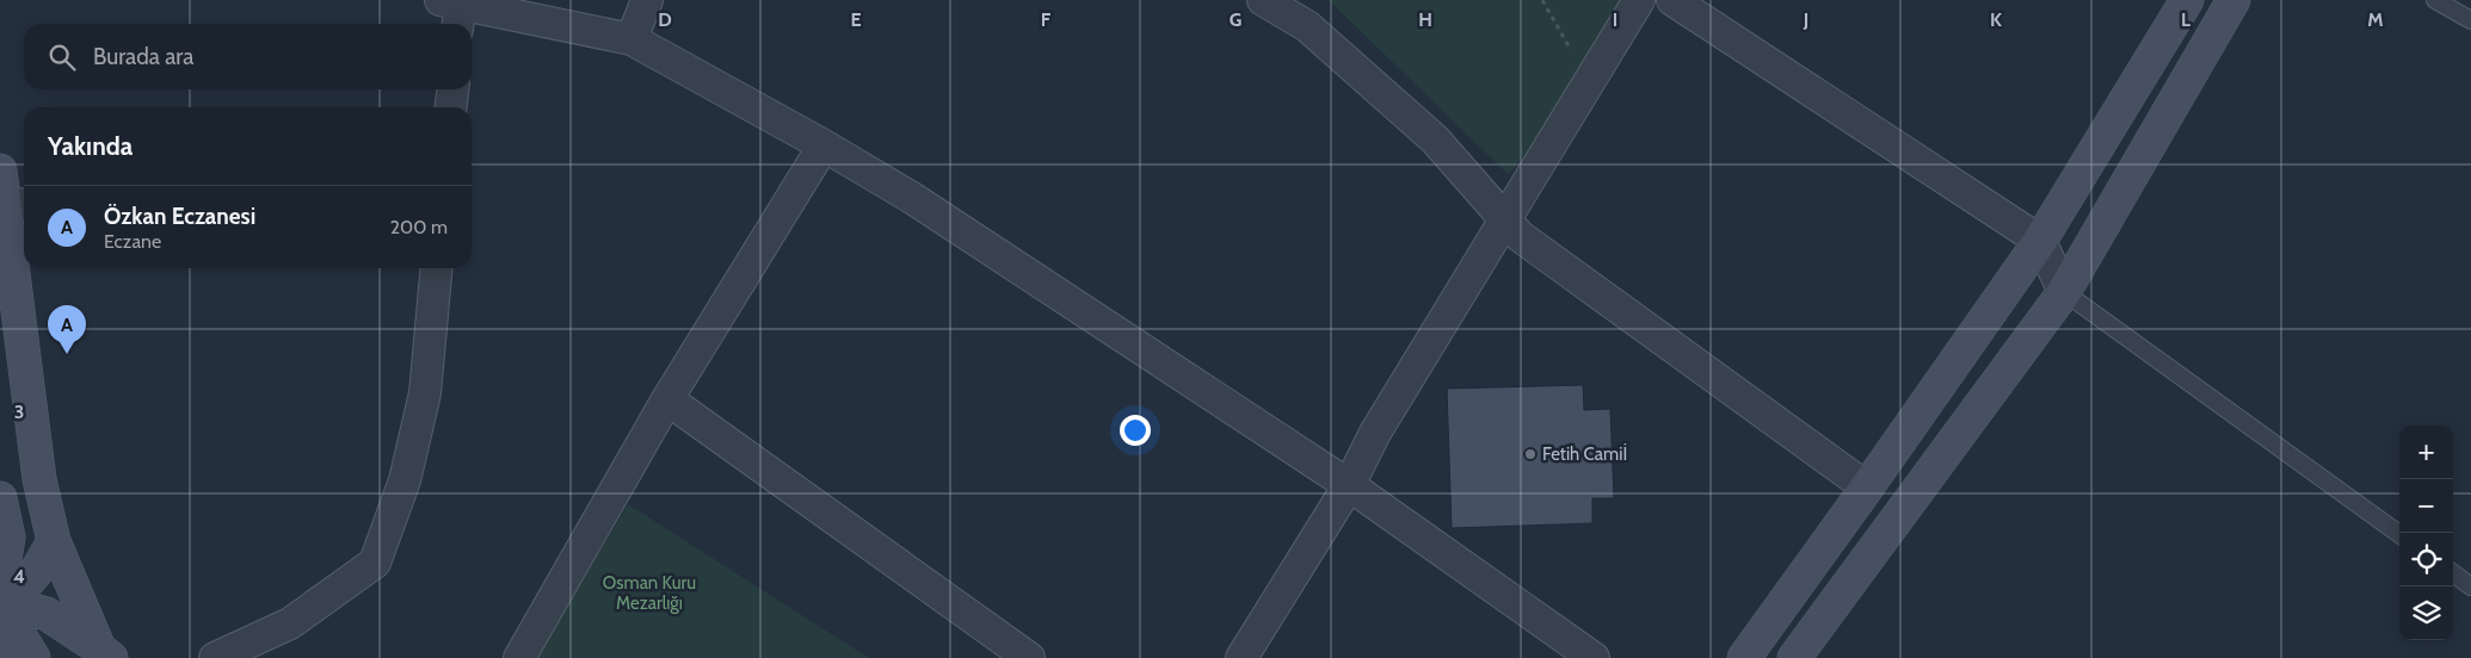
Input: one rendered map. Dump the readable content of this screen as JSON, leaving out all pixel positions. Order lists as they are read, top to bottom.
{
  "parks": ["Osman Kuru Mezarlığı"],
  "places": ["Fetih Camiİ"],
  "page": {
    "search": "Burada ara",
    "heading": "Yakında",
    "list": [
      {
        "mark": "A",
        "name": "Özkan Eczanesi",
        "note": "Eczane",
        "value": "200 m"
      }
    ],
    "pins": "A",
    "map_buttons": ["+", "−"]
  },
  "grid": {
    "columns": [
      "D",
      "E",
      "F",
      "G",
      "H",
      "I",
      "J",
      "K",
      "L",
      "M"
    ],
    "rows": ["3", "4"]
  }
}
